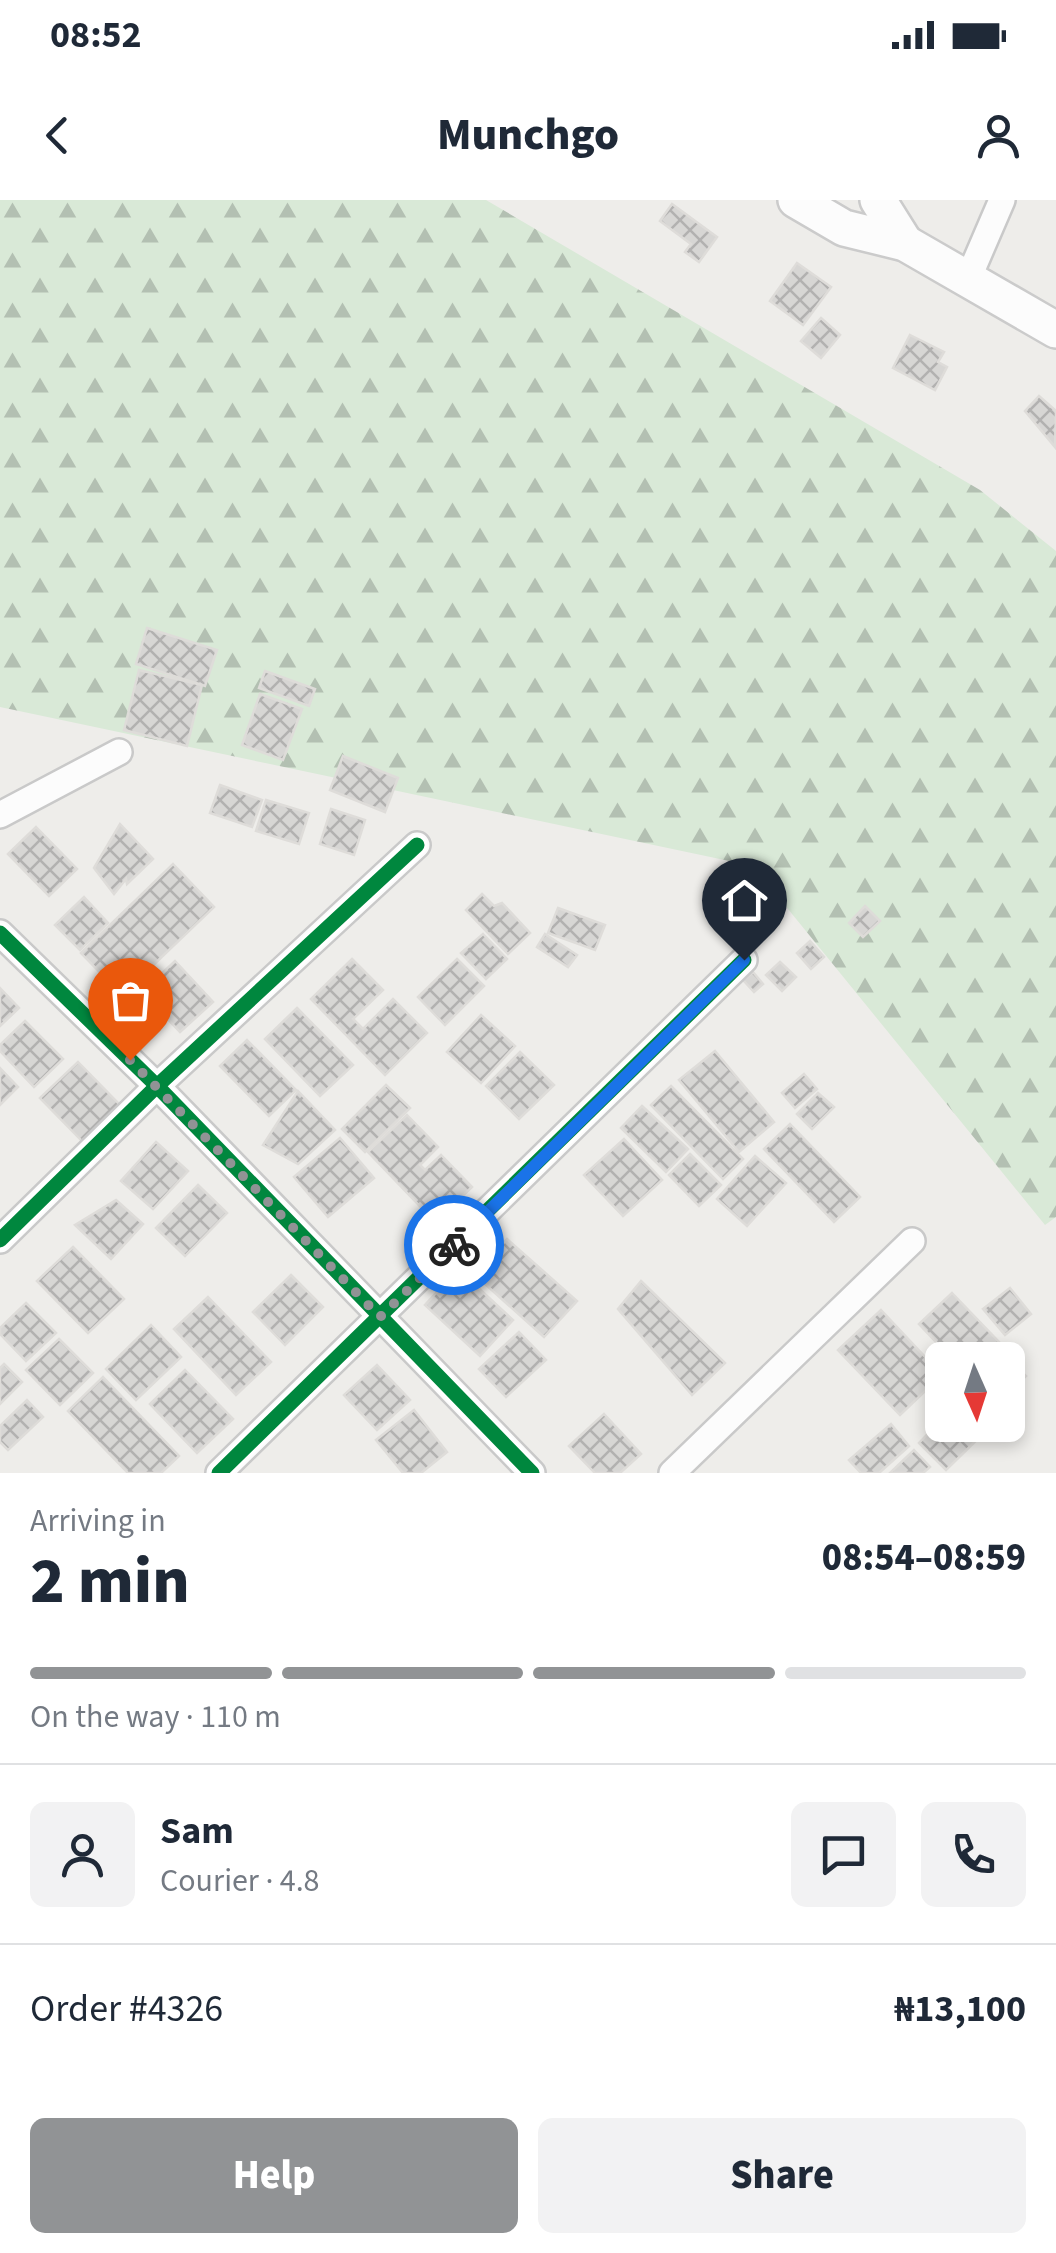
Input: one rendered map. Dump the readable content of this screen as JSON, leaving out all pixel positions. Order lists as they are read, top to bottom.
{
  "north": "bottom",
  "page": {
    "status": "08:52",
    "header": "Munchgo",
    "heading": ["2 min", "Arriving in", "08:54–08:59"],
    "panel": [
      "Sam",
      "Courier · 4.8",
      "Order #4326",
      "₦13,100"
    ],
    "bar": "On the way · 110 m",
    "buttons": ["Help", "Share"]
  }
}
